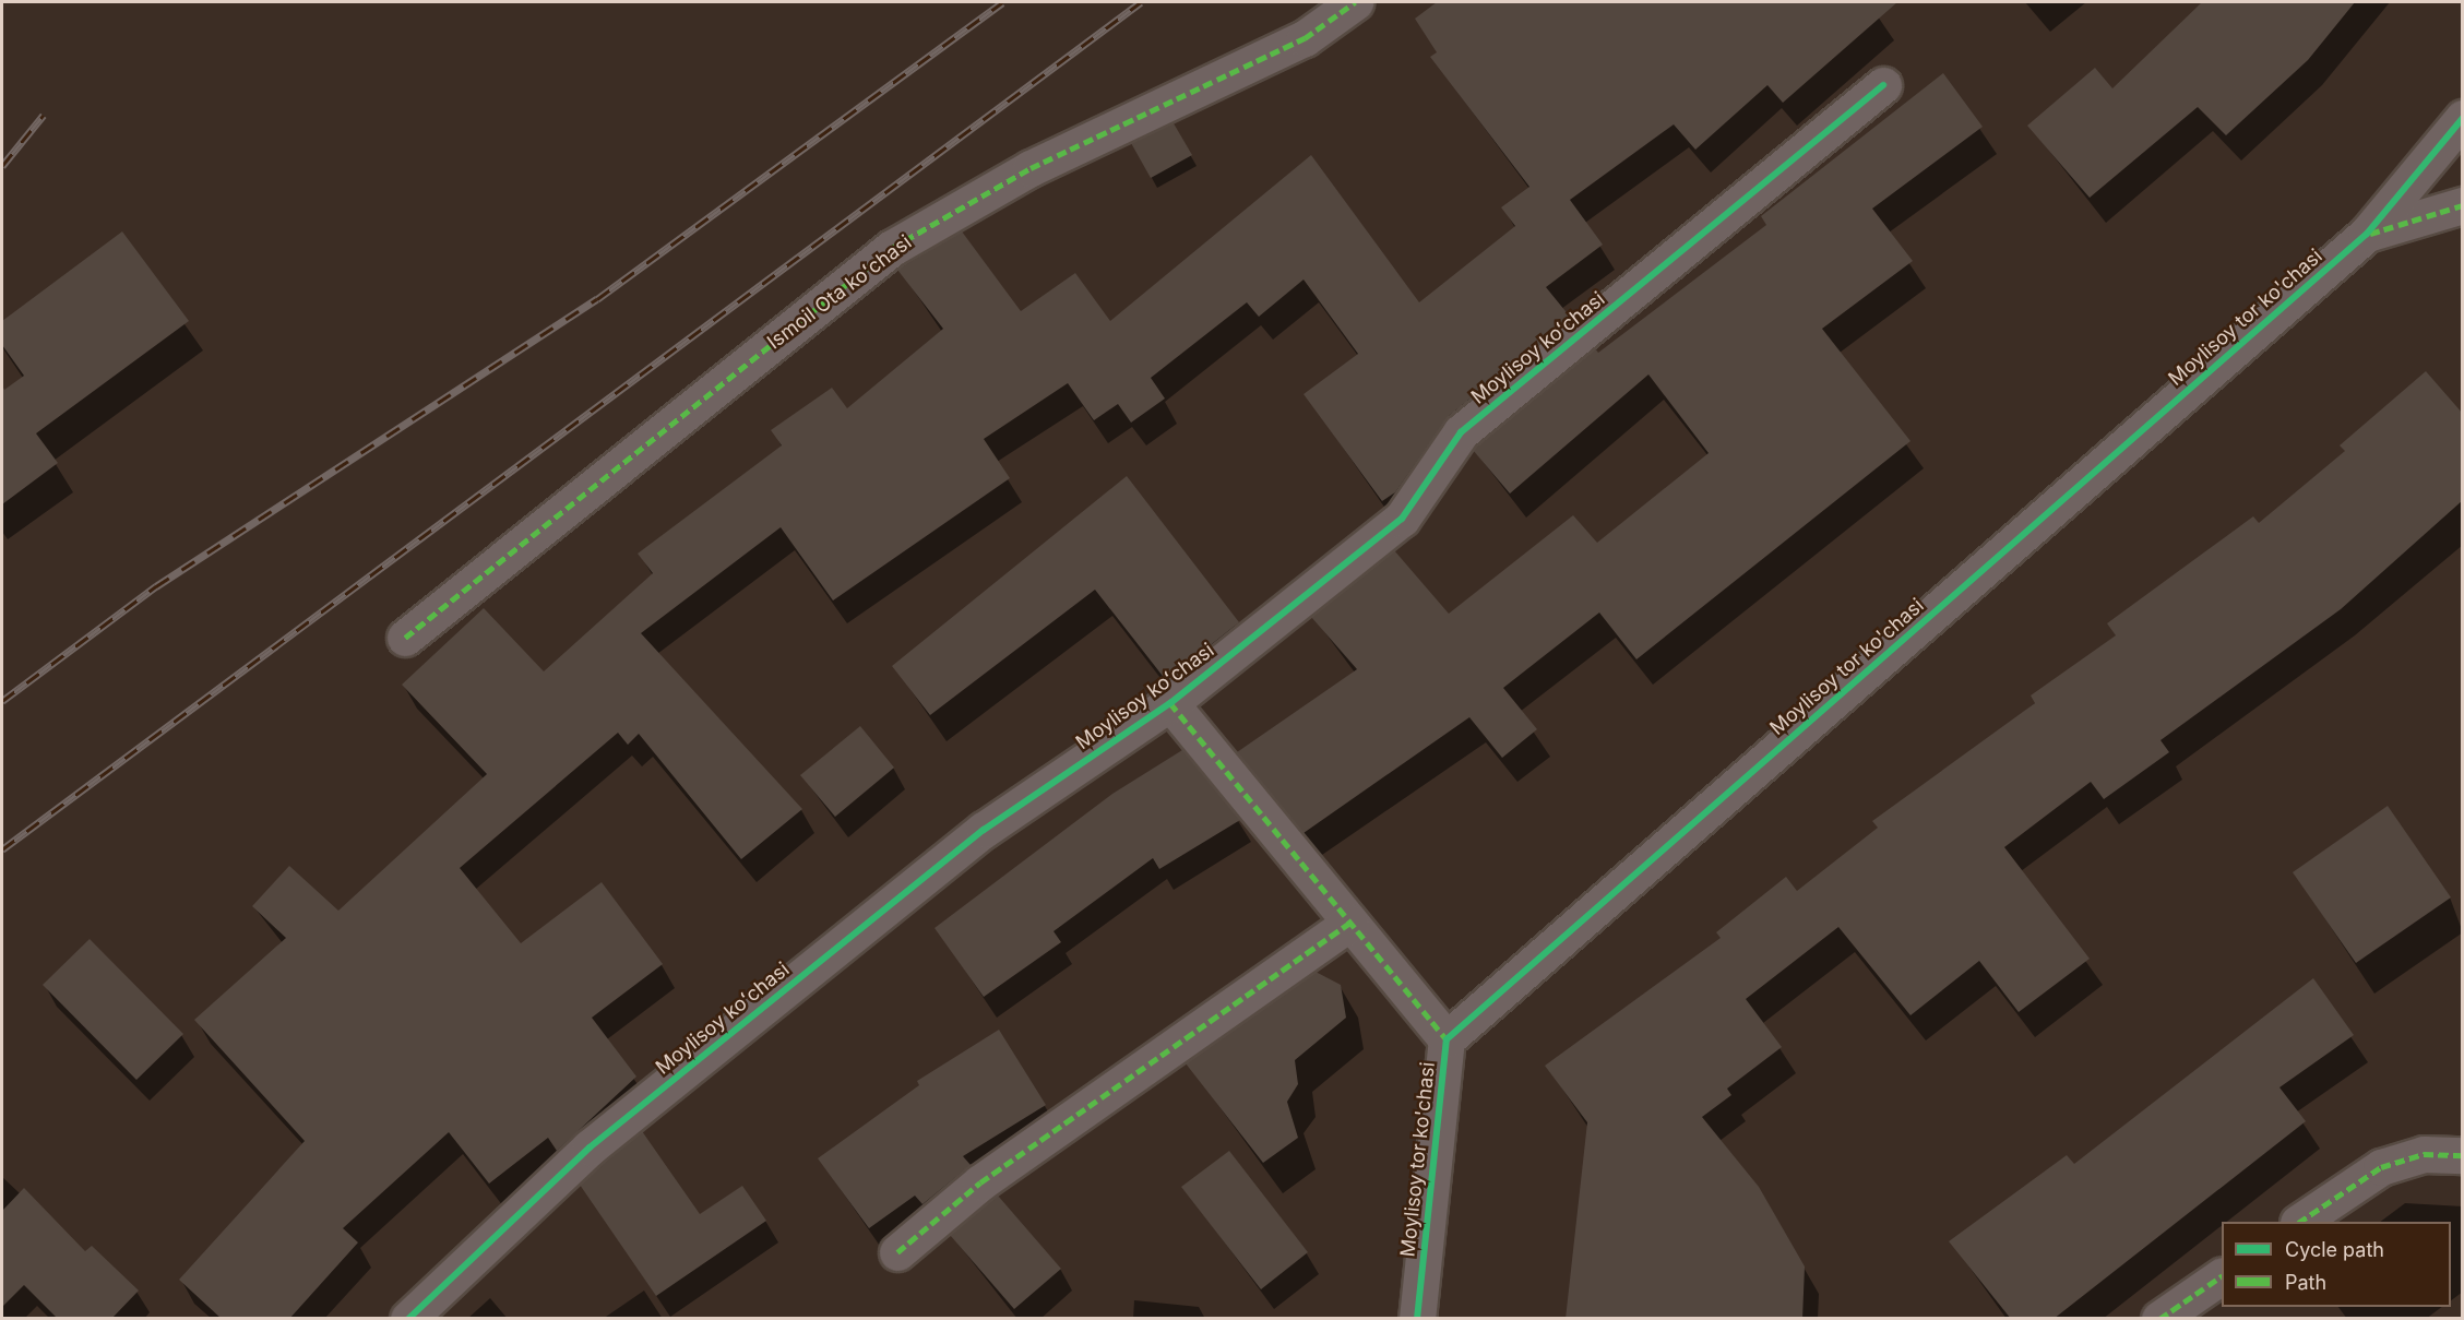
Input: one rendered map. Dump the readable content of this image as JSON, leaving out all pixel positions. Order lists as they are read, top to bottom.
{
  "streets": {
    "street": ["Ismoil Ota koʻchasi", "Moylisoy tor ko'chasi", "Moylisoy koʻchasi"]
  },
  "legend": ["Cycle path", "Path"]
}
